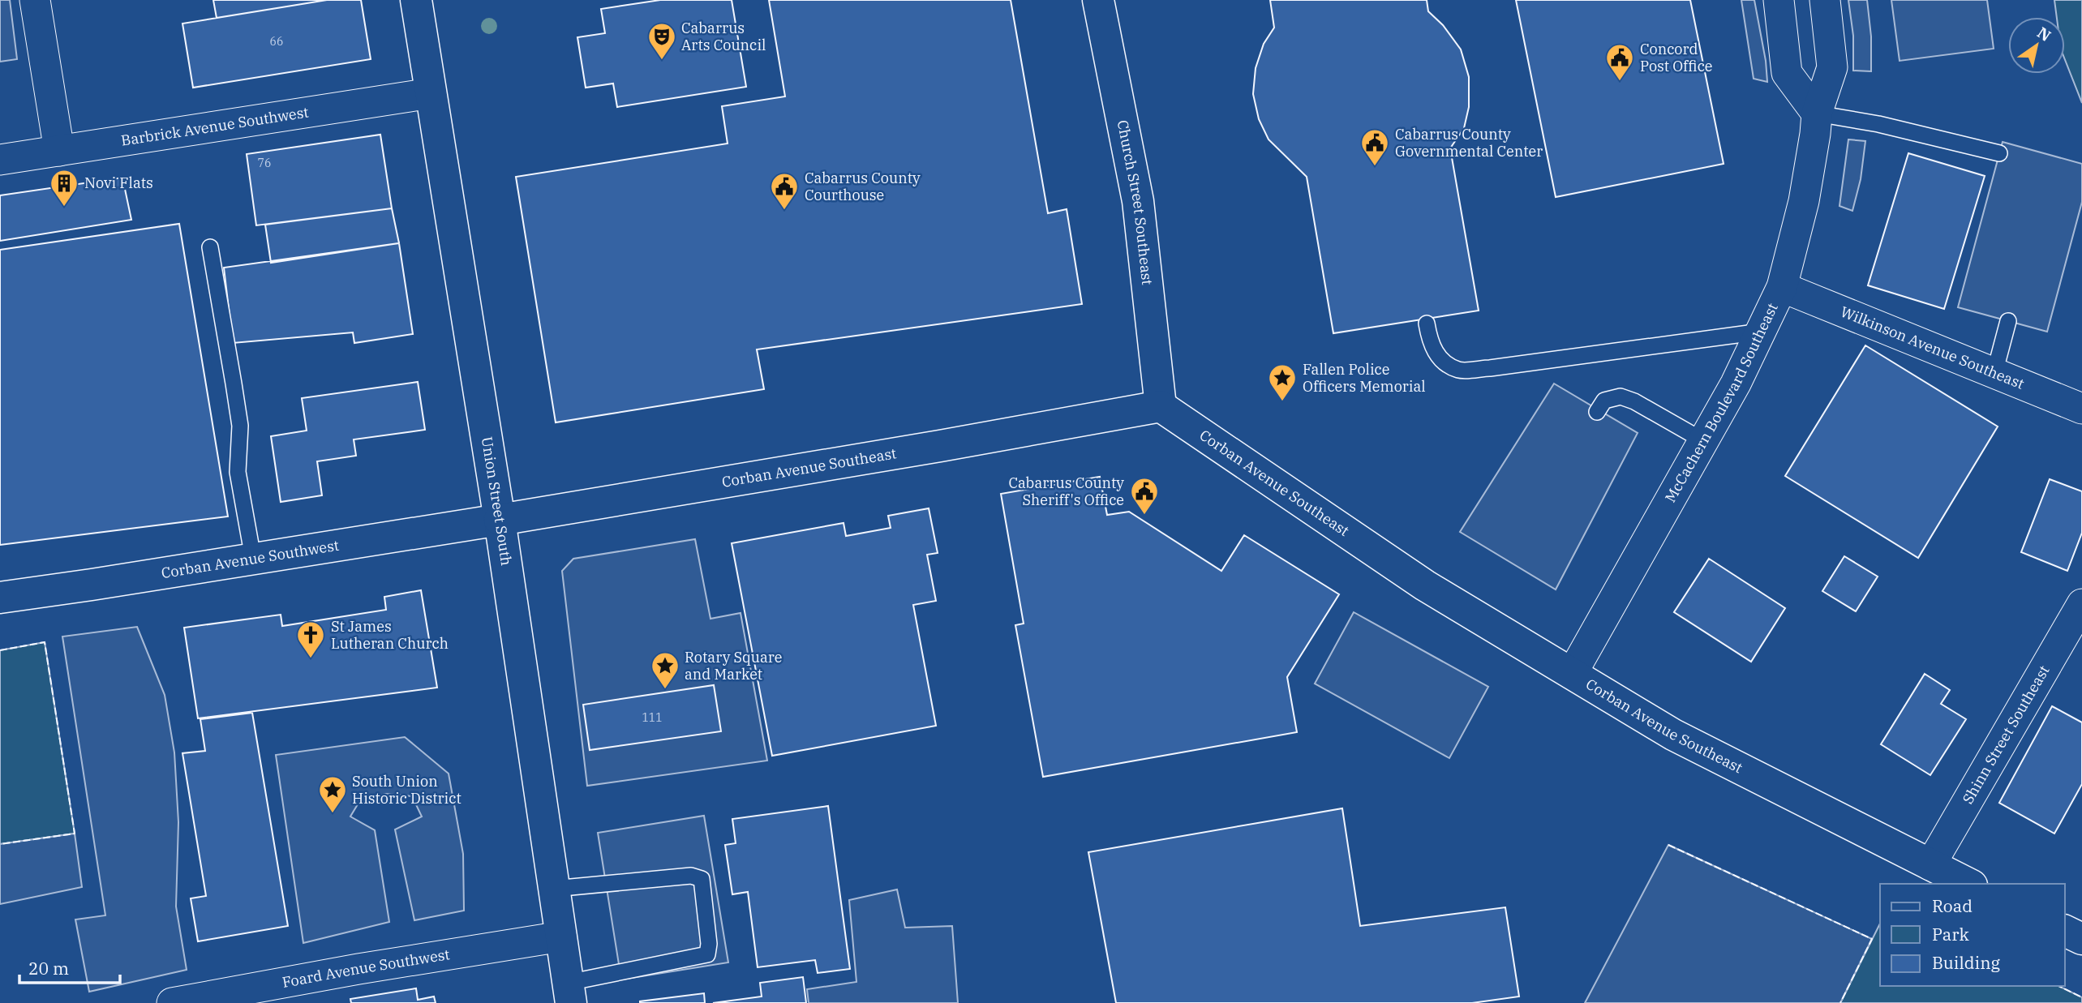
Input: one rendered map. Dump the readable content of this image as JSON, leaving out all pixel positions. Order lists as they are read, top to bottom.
{
  "streets": {
    "main road": [
      "Church Street Southeast",
      "Corban Avenue Southeast",
      "Union Street South",
      "Corban Avenue Southwest"
    ],
    "street": [
      "Barbrick Avenue Southwest",
      "Wilkinson Avenue Southeast",
      "McCachern Boulevard Southeast",
      "Shinn Street Southeast",
      "Foard Avenue Southwest"
    ]
  },
  "crossings": [
    ["Barbrick Avenue Southwest", "Union Street South"],
    ["Church Street Southeast", "Corban Avenue Southeast"],
    ["Wilkinson Avenue Southeast", "McCachern Boulevard Southeast"],
    ["McCachern Boulevard Southeast", "Corban Avenue Southeast"],
    ["Corban Avenue Southeast", "Union Street South"],
    ["Corban Avenue Southeast", "Corban Avenue Southwest"],
    ["Corban Avenue Southeast", "Shinn Street Southeast"],
    ["Union Street South", "Corban Avenue Southwest"],
    ["Union Street South", "Foard Avenue Southwest"]
  ],
  "places": {
    "theatre": ["Cabarrus Arts Council"],
    "public building": [
      "Concord Post Office",
      "Cabarrus County Governmental Center",
      "Cabarrus County Courthouse",
      "Cabarrus County Sheriff's Office"
    ],
    "building": ["Novi Flats"],
    "place": ["Fallen Police Officers Memorial", "Rotary Square and Market", "South Union Historic District"],
    "church": ["St James Lutheran Church"]
  },
  "house_numbers": ["66", "76", "111"],
  "legend": ["Road", "Park", "Building"],
  "scale_bar": "20 m",
  "north": "top right"
}
